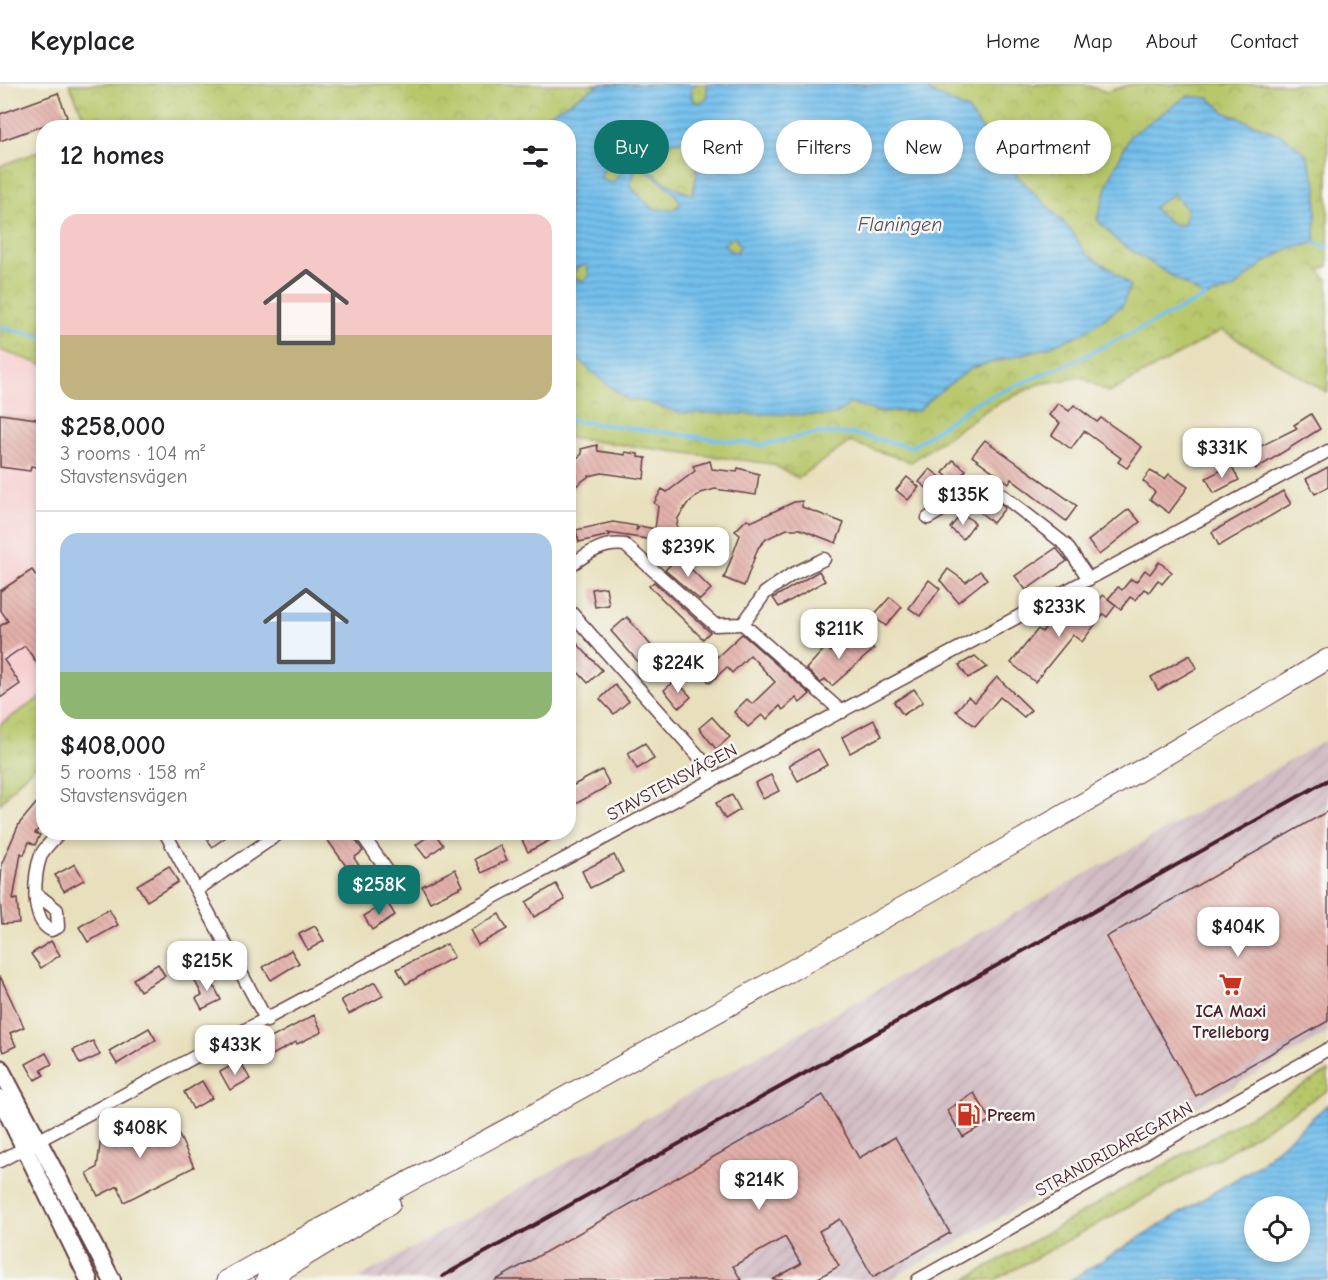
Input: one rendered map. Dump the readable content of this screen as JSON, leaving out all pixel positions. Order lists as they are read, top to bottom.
{
  "streets": {
    "street": ["STAVSTENSVÄGEN", "STRANDRIDAREGATAN"]
  },
  "water": ["Flaningen"],
  "places": {
    "supermarket": ["ICA Maxi Trelleborg"],
    "fuel station": ["Preem"]
  },
  "page": {
    "header": "Keyplace",
    "nav": [
      "Home",
      "Map",
      "About",
      "Contact"
    ],
    "chip": [
      "Buy",
      "Rent",
      "Filters",
      "New",
      "Apartment"
    ],
    "heading": "12 homes",
    "list": [
      {
        "name": "$258,000",
        "note": "3 rooms · 104 m² · Stavstensvägen"
      },
      {
        "name": "$408,000",
        "note": "5 rooms · 158 m² · Stavstensvägen"
      }
    ],
    "price": [
      "$331K",
      "$135K",
      "$239K",
      "$233K",
      "$211K",
      "$224K",
      "$258K",
      "$404K",
      "$215K",
      "$433K",
      "$408K",
      "$214K"
    ]
  }
}
